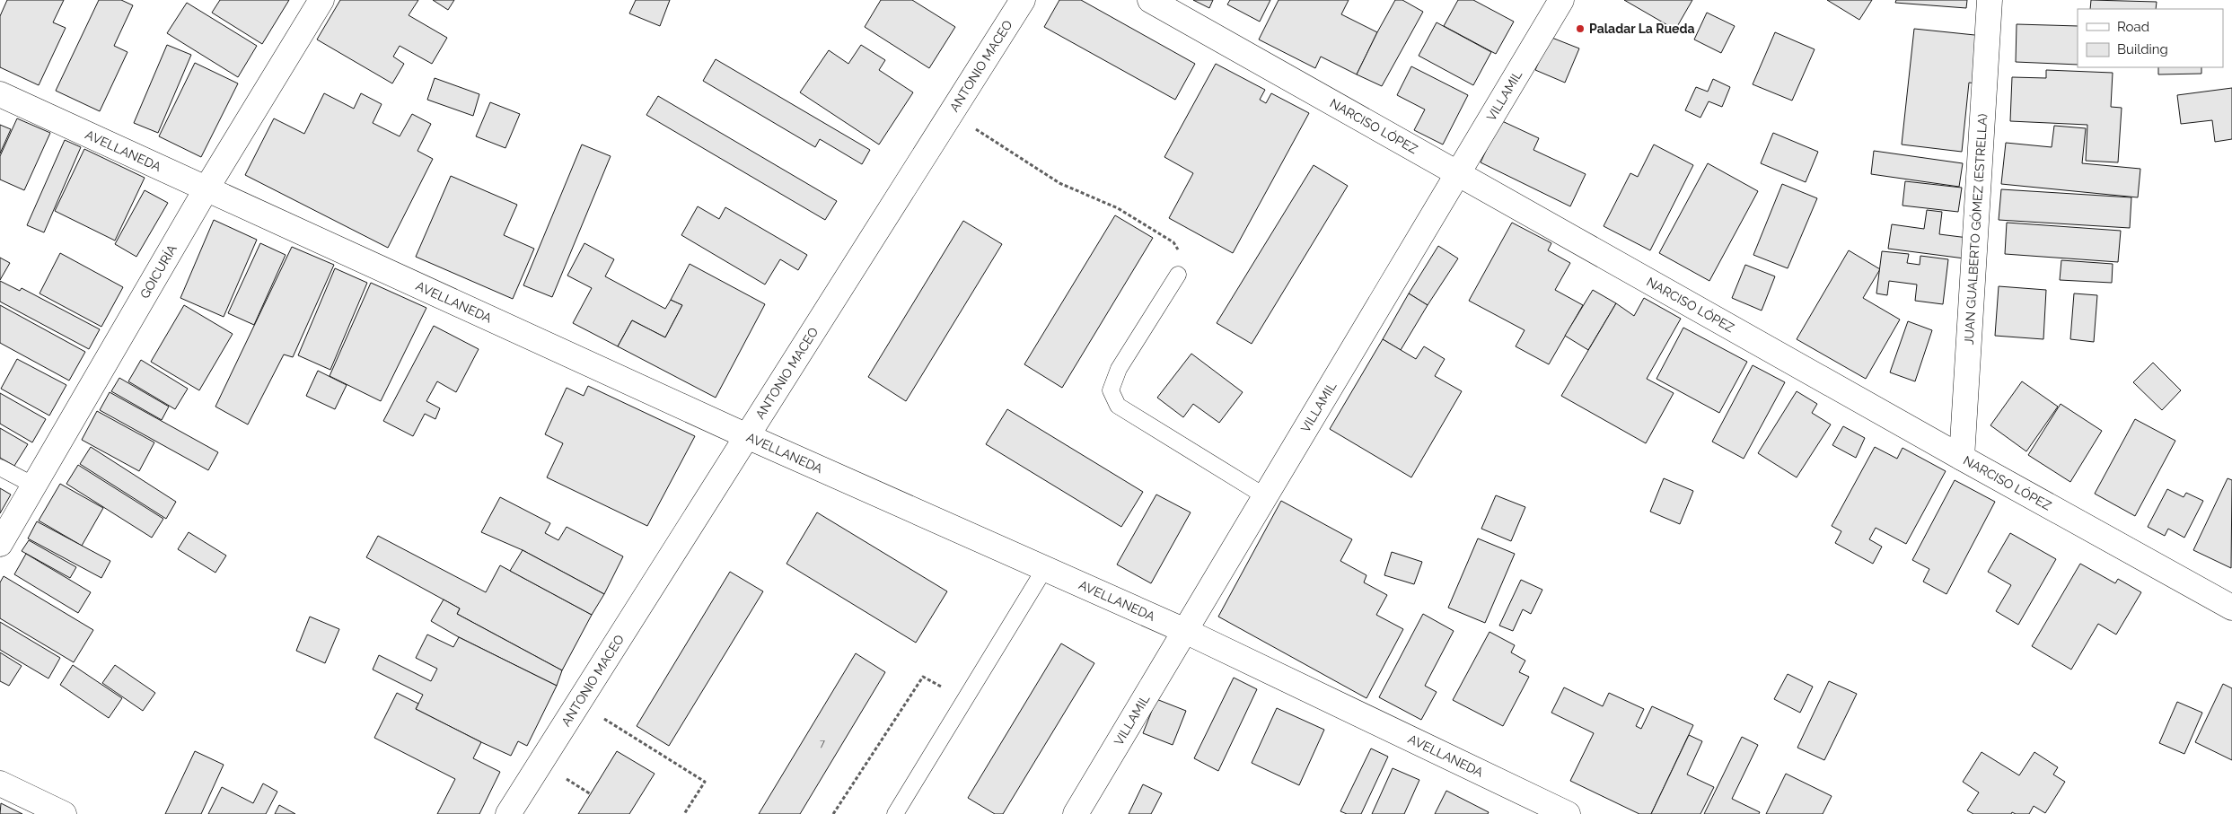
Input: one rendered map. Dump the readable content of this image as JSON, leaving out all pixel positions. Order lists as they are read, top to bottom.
{
  "streets": {
    "street": [
      "ANTONIO MACEO",
      "VILLAMIL",
      "NARCISO LÓPEZ",
      "AVELLANEDA",
      "JUAN GUALBERTO GÓMEZ (ESTRELLA)",
      "GOICURÍA"
    ]
  },
  "crossings": [
    ["ANTONIO MACEO", "AVELLANEDA"],
    ["VILLAMIL", "NARCISO LÓPEZ"],
    ["VILLAMIL", "AVELLANEDA"],
    ["NARCISO LÓPEZ", "JUAN GUALBERTO GÓMEZ (ESTRELLA)"],
    ["AVELLANEDA", "GOICURÍA"]
  ],
  "places": ["Paladar La Rueda"],
  "house_numbers": ["7"],
  "legend": ["Road", "Building"]
}
